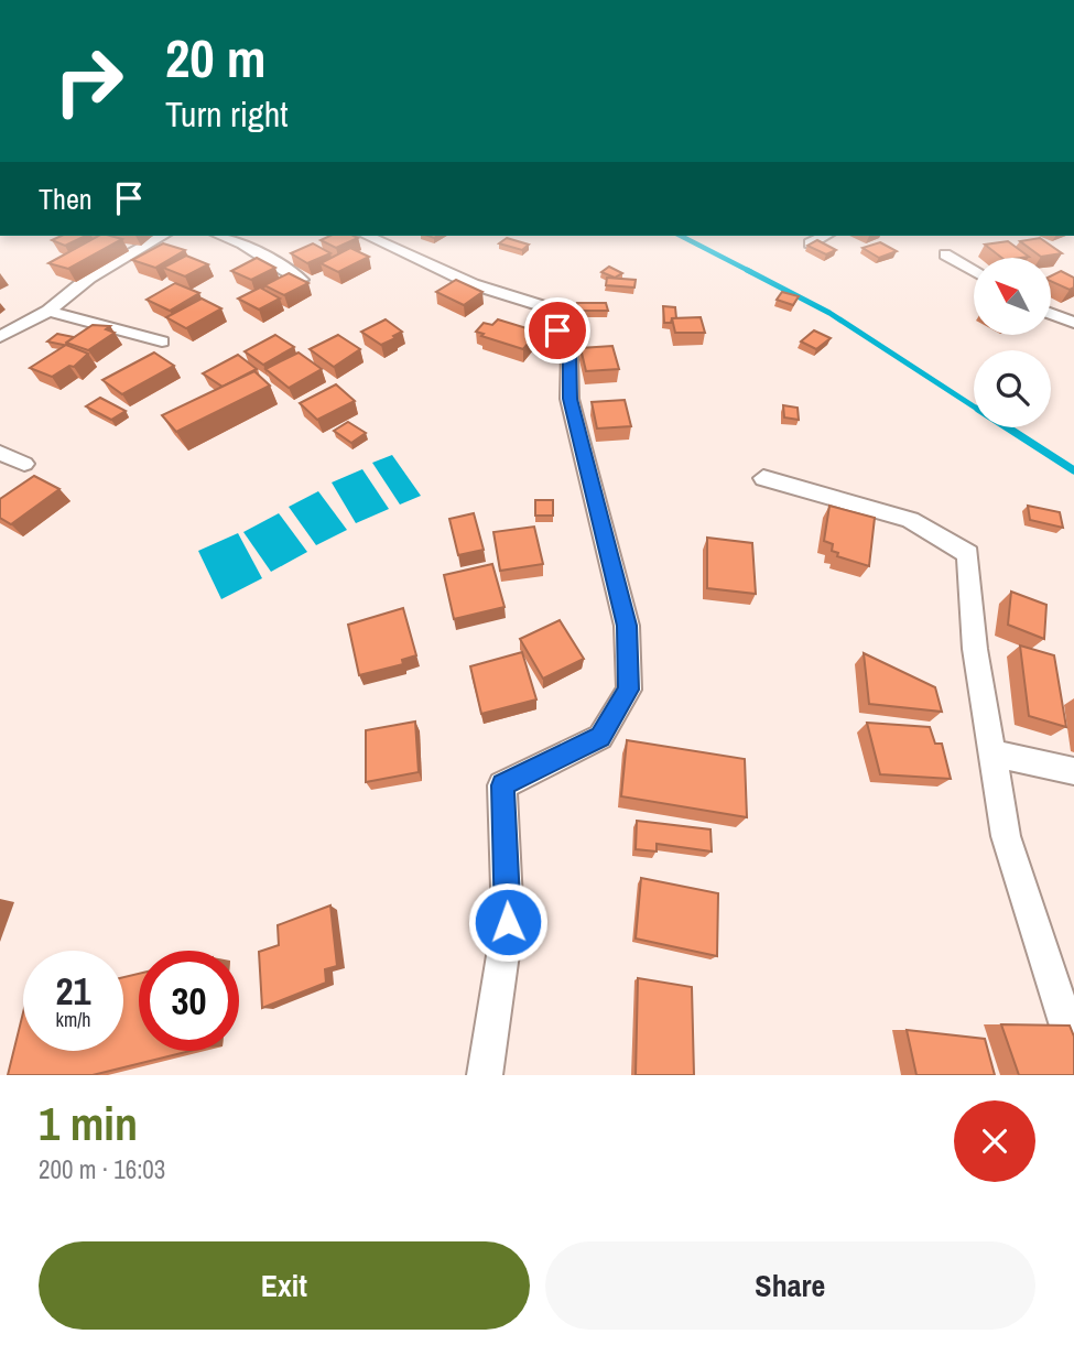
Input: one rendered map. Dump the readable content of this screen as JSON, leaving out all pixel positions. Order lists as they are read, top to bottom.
{
  "north": "top left",
  "page": {
    "turn": ["20 m", "Turn right"],
    "then": "Then",
    "speed": "21 km/h",
    "limit": "30",
    "heading": ["1 min", "200 m · 16:03"],
    "buttons": ["Exit", "Share"]
  }
}
